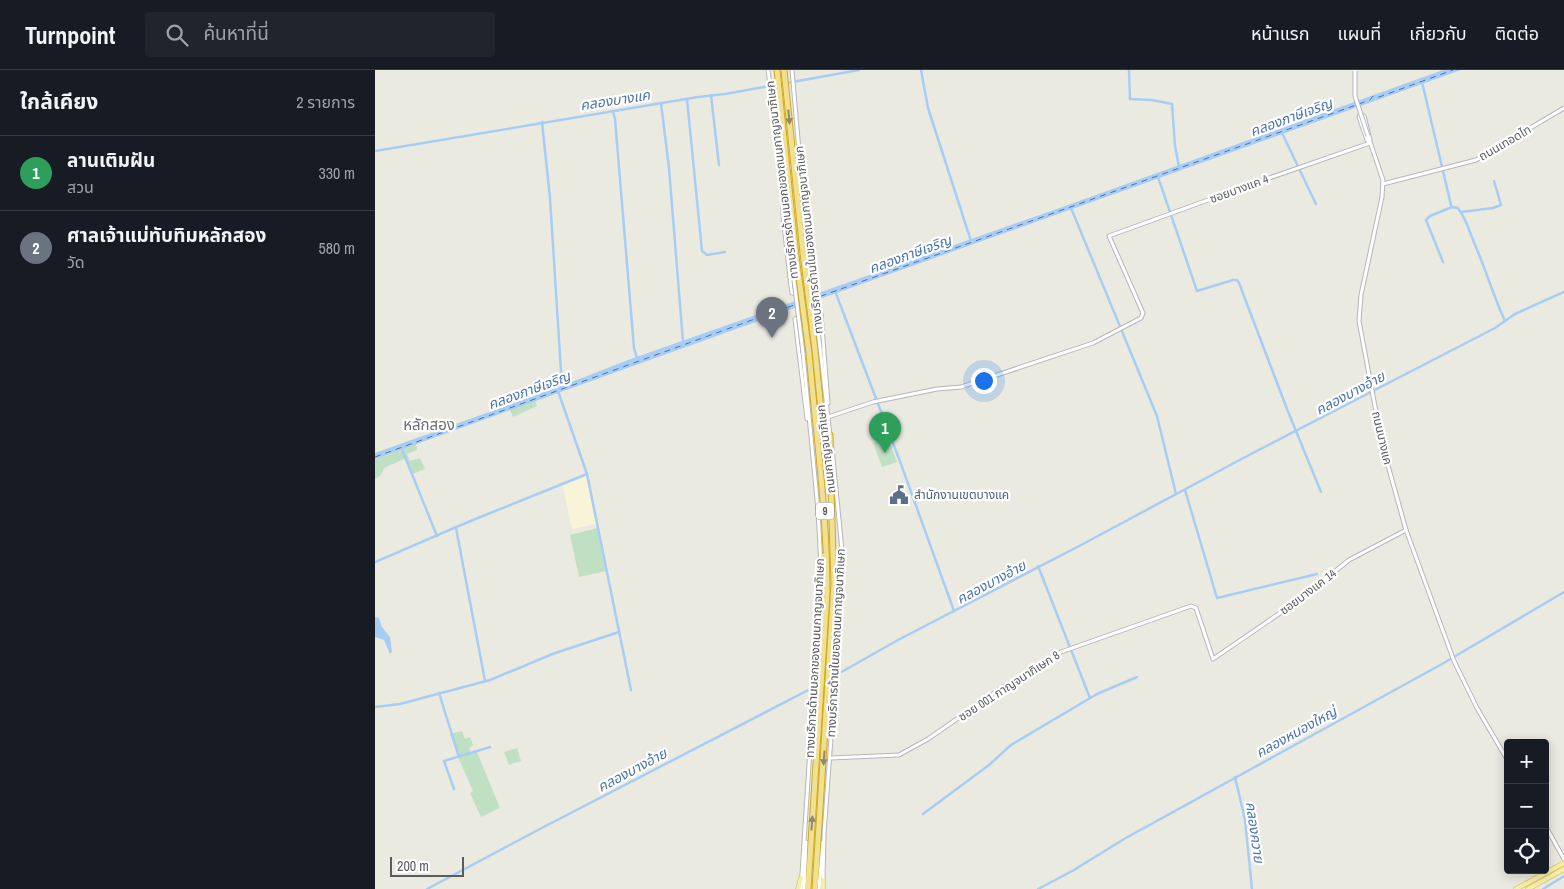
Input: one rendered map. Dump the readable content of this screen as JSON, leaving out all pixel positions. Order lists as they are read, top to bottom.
{
  "streets": {
    "highway": ["ถนนกาญจนาภิเษก", "9"],
    "main road": [
      "ถนนเทอดไท",
      "ทางบริการด้านนอกของถนนกาญจนาภิเษก",
      "ซอยบางแค 4",
      "ทางบริการด้านในของถนนกาญจนาภิเษก",
      "ถนนบางแค",
      "ซอยบางแค 14",
      "ซอย 001 กาญจนาภิเษก 8"
    ]
  },
  "crossings": [
    ["ถนนเทอดไท", "ถนนบางแค"],
    ["ทางบริการด้านนอกของถนนกาญจนาภิเษก", "ถนนกาญจนาภิเษก"],
    ["ซอยบางแค 4", "ทางบริการด้านในของถนนกาญจนาภิเษก"],
    ["ซอยบางแค 4", "ถนนบางแค"],
    ["ทางบริการด้านในของถนนกาญจนาภิเษก", "ถนนกาญจนาภิเษก"],
    ["ทางบริการด้านในของถนนกาญจนาภิเษก", "ซอย 001 กาญจนาภิเษก 8"],
    ["ถนนบางแค", "ซอยบางแค 14"],
    ["ซอยบางแค 14", "ซอย 001 กาญจนาภิเษก 8"]
  ],
  "districts": ["หลักสอง"],
  "water": [
    "คลองบางแค",
    "คลองภาษีเจริญ",
    "คลองบางอ้าย",
    "คลองหนองใหญ่",
    "คลองควาย"
  ],
  "places": {
    "public building": ["สำนักงานเขตบางแค"]
  },
  "scale_bar": "200 m",
  "page": {
    "header": "Turnpoint",
    "search": "ค้นหาที่นี่",
    "nav": [
      "หน้าแรก",
      "แผนที่",
      "เกี่ยวกับ",
      "ติดต่อ"
    ],
    "heading": ["ใกล้เคียง", "2 รายการ"],
    "list": [
      {
        "mark": "1",
        "name": "ลานเติมฝัน",
        "note": "สวน",
        "value": "330 m"
      },
      {
        "mark": "2",
        "name": "ศาลเจ้าแม่ทับทิมหลักสอง",
        "note": "วัด",
        "value": "580 m"
      }
    ],
    "pins": ["2", "1"],
    "map_buttons": ["+", "−"],
    "scale": "200 m"
  }
}
